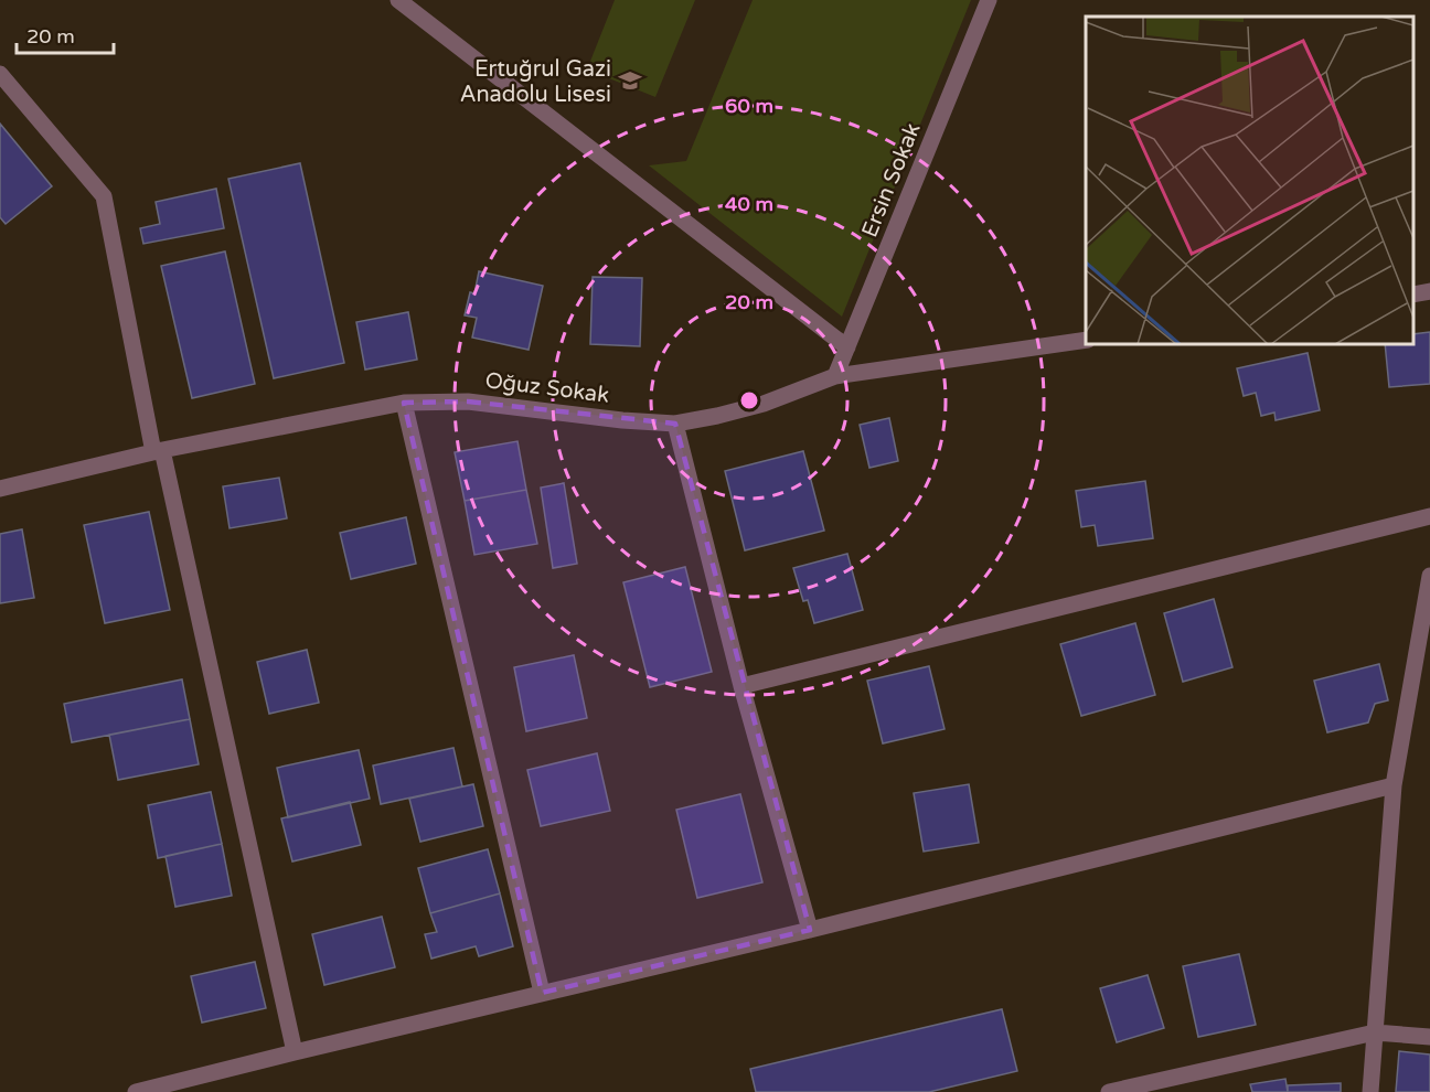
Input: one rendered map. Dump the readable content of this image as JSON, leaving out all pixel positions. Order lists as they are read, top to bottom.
{
  "streets": {
    "street": ["Ersin Sokak", "Oğuz Sokak"]
  },
  "crossings": [
    ["Ersin Sokak", "Oğuz Sokak"]
  ],
  "places": {
    "school or university": ["Ertuğrul Gazi Anadolu Lisesi"]
  },
  "scale_bar": "20 m",
  "rings": ["60 m", "40 m", "20 m"]
}
